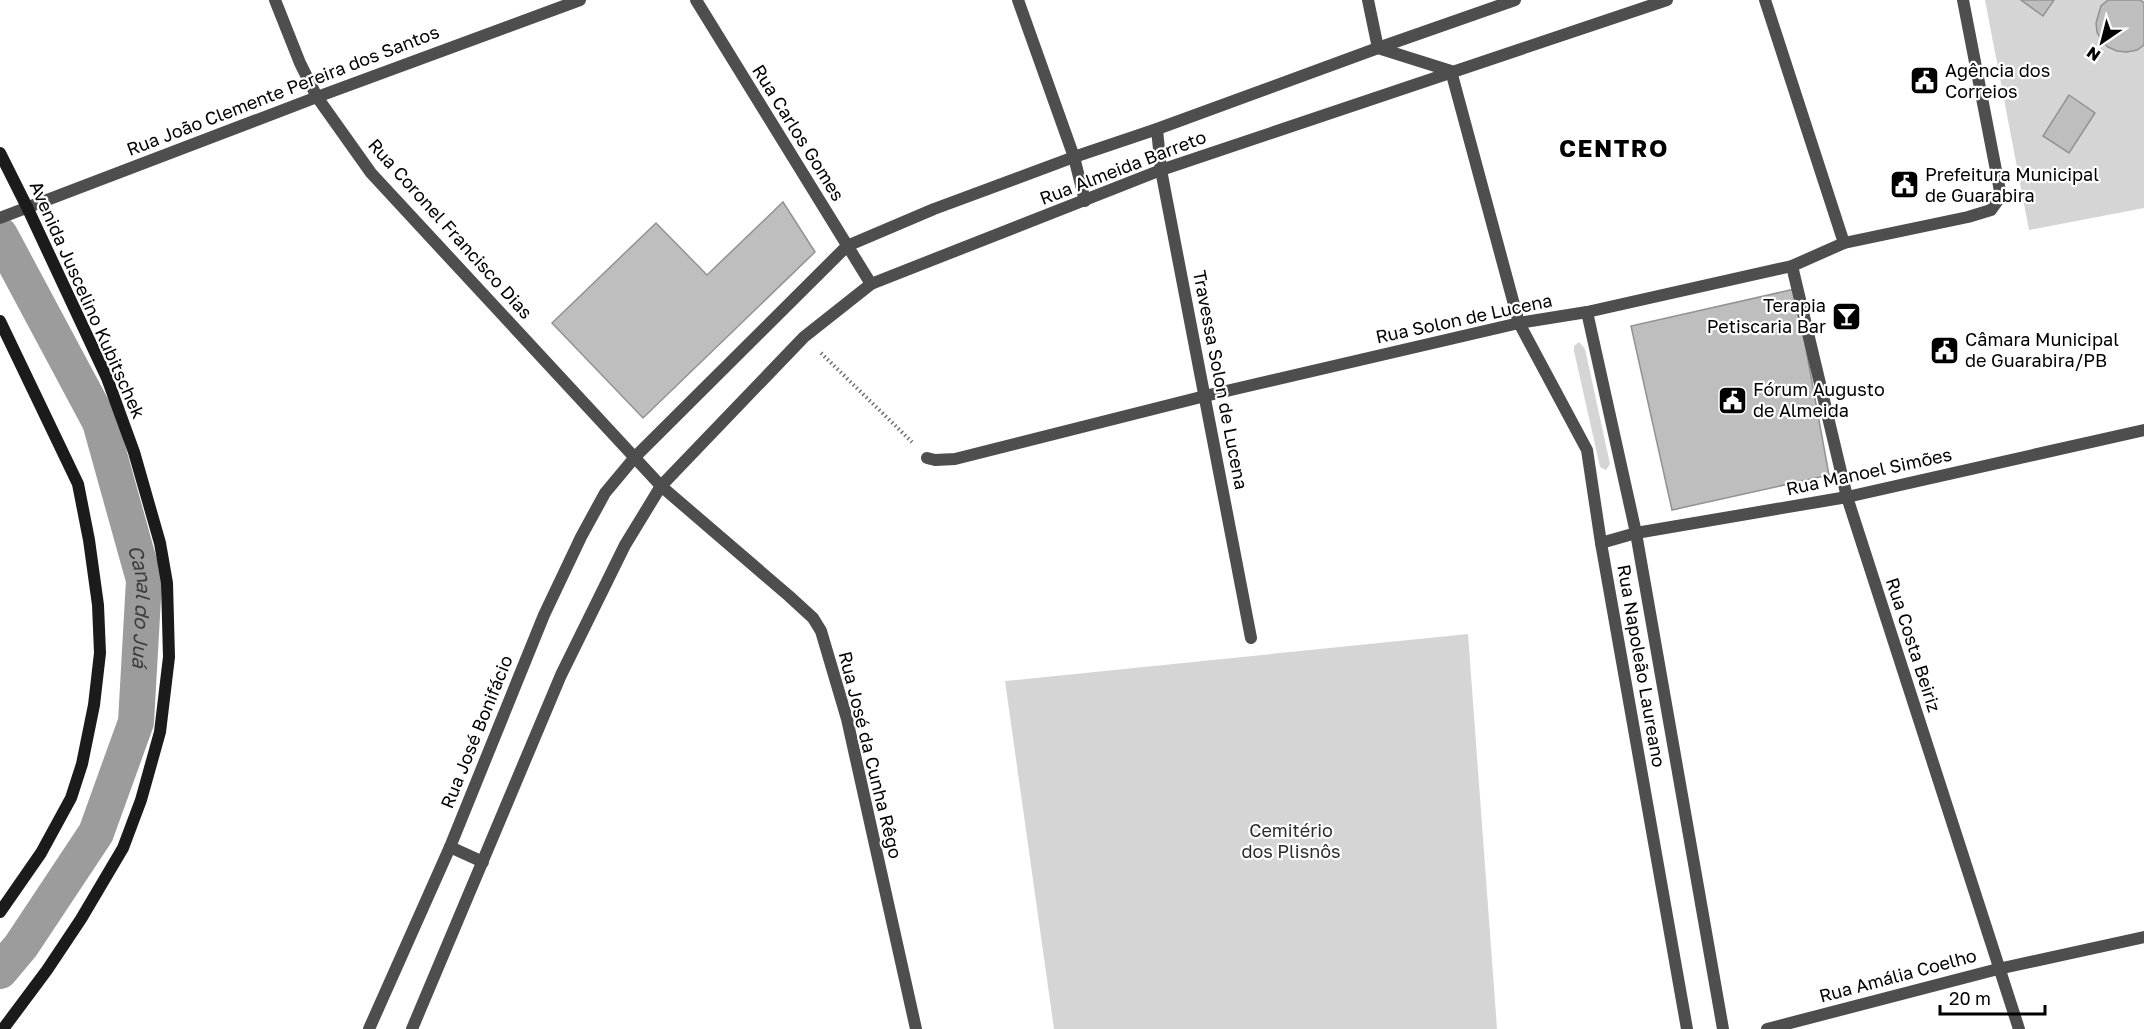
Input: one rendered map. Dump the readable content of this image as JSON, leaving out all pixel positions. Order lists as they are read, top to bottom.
{
  "streets": {
    "street": [
      "Rua João Clemente Pereira dos Santos",
      "Rua Carlos Gomes",
      "Rua Almeida Barreto",
      "Rua Coronel Francisco Dias",
      "Avenida Juscelino Kubitschek",
      "Rua Solon de Lucena",
      "Travessa Solon de Lucena",
      "Rua Manoel Simões",
      "Rua Costa Beiriz",
      "Rua Napoleão Laureano",
      "Rua José Bonifácio",
      "Rua José da Cunha Rêgo",
      "Rua Amália Coelho"
    ]
  },
  "crossings": [
    ["Rua João Clemente Pereira dos Santos", "Rua Coronel Francisco Dias"],
    ["Rua João Clemente Pereira dos Santos", "Avenida Juscelino Kubitschek"],
    ["Rua Carlos Gomes", "Rua Almeida Barreto"],
    ["Rua Almeida Barreto", "Rua Coronel Francisco Dias"],
    ["Rua Almeida Barreto", "Travessa Solon de Lucena"],
    ["Rua Almeida Barreto", "Rua Napoleão Laureano"],
    ["Rua Almeida Barreto", "Rua José Bonifácio"],
    ["Rua Almeida Barreto", "Rua José da Cunha Rêgo"],
    ["Rua Coronel Francisco Dias", "Rua José Bonifácio"],
    ["Rua Coronel Francisco Dias", "Rua José da Cunha Rêgo"],
    ["Rua Solon de Lucena", "Travessa Solon de Lucena"],
    ["Rua Solon de Lucena", "Rua Costa Beiriz"],
    ["Rua Solon de Lucena", "Rua Napoleão Laureano"],
    ["Rua Manoel Simões", "Rua Costa Beiriz"],
    ["Rua Manoel Simões", "Rua Napoleão Laureano"],
    ["Rua Costa Beiriz", "Rua Amália Coelho"]
  ],
  "districts": ["CENTRO"],
  "water": ["Canal do Juá"],
  "parks": ["Cemitério dos Plisnôs"],
  "places": {
    "public building": [
      "Agência dos Correios",
      "Prefeitura Municipal de Guarabira",
      "Câmara Municipal de Guarabira/PB",
      "Fórum Augusto de Almeida"
    ],
    "bar": ["Terapia Petiscaria Bar"]
  },
  "scale_bar": "20 m",
  "north": "bottom left"
}
